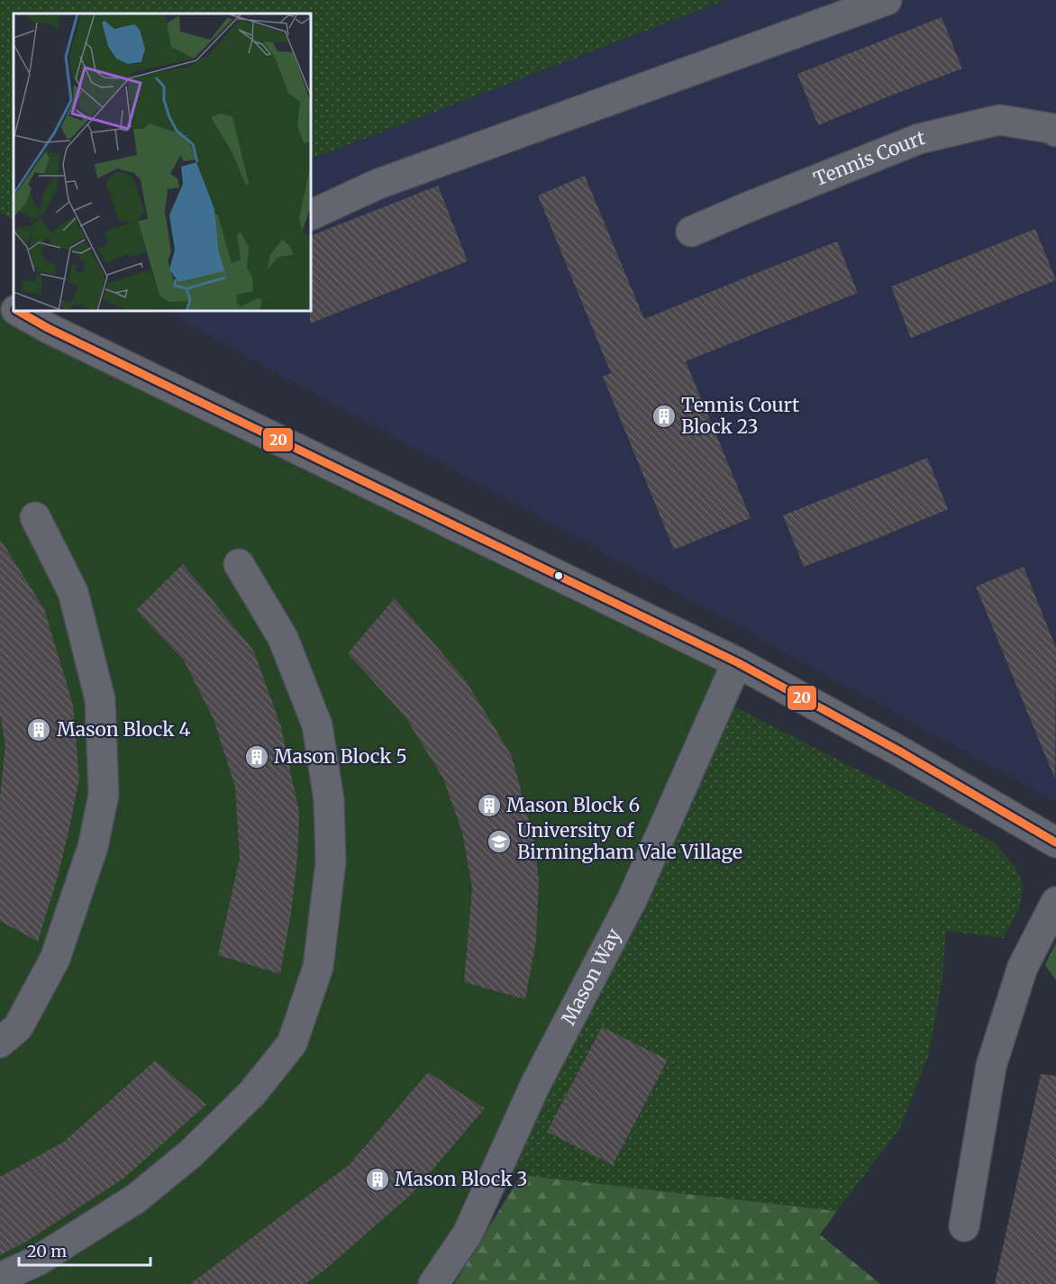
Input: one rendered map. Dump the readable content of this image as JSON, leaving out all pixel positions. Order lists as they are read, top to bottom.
{
  "streets": {
    "street": ["Tennis Court", "Mason Way"]
  },
  "places": {
    "building": [
      "Tennis Court Block 23",
      "Mason Block 4",
      "Mason Block 5",
      "Mason Block 6",
      "Mason Block 3"
    ],
    "school or university": ["University of Birmingham Vale Village"]
  },
  "lines": ["transit line 20"],
  "scale_bar": "20 m"
}
